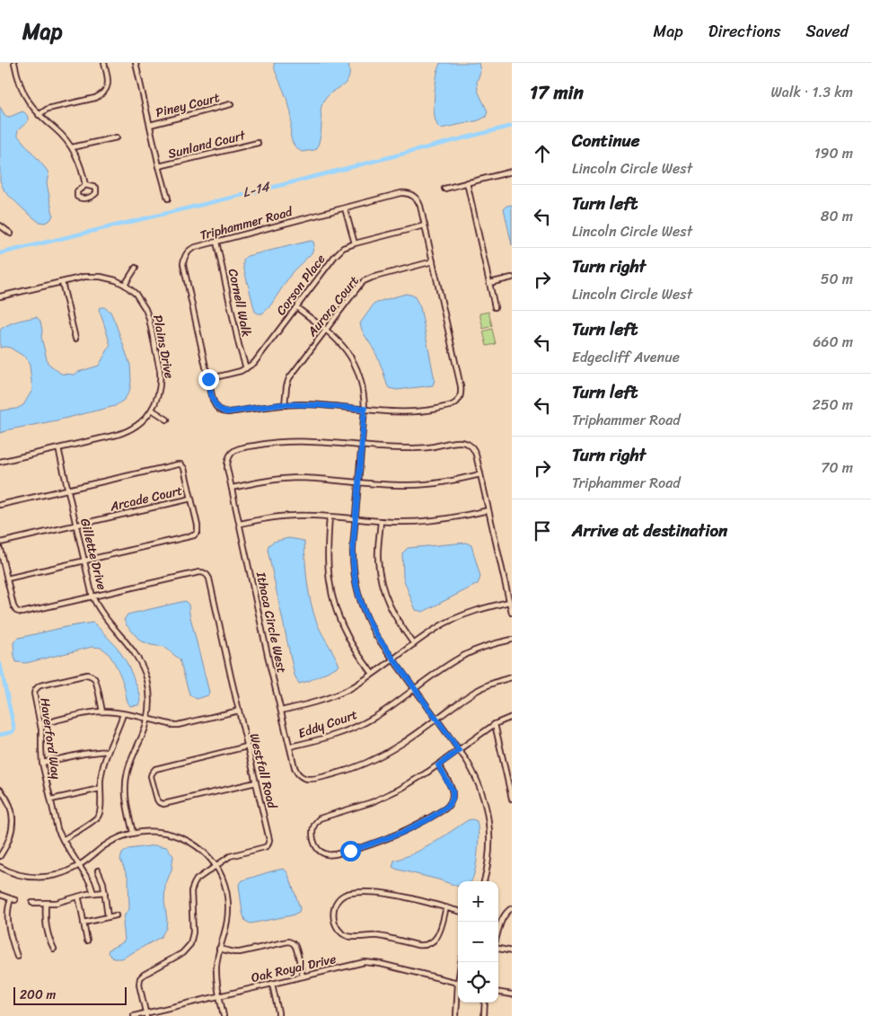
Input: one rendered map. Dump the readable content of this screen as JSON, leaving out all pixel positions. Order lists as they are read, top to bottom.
{
  "streets": {
    "street": [
      "Piney Court",
      "Sunland Court",
      "Triphammer Road",
      "Corson Place",
      "Cornell Walk",
      "Aurora Court",
      "Plains Drive",
      "Arcade Court",
      "Gillette Drive",
      "Ithaca Circle West",
      "Eddy Court",
      "Haverford Way",
      "Westfall Road",
      "Oak Royal Drive"
    ]
  },
  "crossings": [
    ["Triphammer Road", "Corson Place"],
    ["Triphammer Road", "Cornell Walk"],
    ["Triphammer Road", "Aurora Court"],
    ["Corson Place", "Cornell Walk"],
    ["Plains Drive", "Gillette Drive"],
    ["Arcade Court", "Gillette Drive"],
    ["Gillette Drive", "Westfall Road"],
    ["Ithaca Circle West", "Eddy Court"],
    ["Westfall Road", "Oak Royal Drive"]
  ],
  "water": ["L-14"],
  "scale_bar": "200 m",
  "page": {
    "header": "Map",
    "nav": ["Map", "Directions", "Saved"],
    "heading": ["17 min", "Walk · 1.3 km"],
    "list": [
      ["Continue", "Lincoln Circle West", "190 m"],
      ["Turn left", "Lincoln Circle West", "80 m"],
      ["Turn right", "Lincoln Circle West", "50 m"],
      ["Turn left", "Edgecliff Avenue", "660 m"],
      ["Turn left", "Triphammer Road", "250 m"],
      ["Turn right", "Triphammer Road", "70 m"],
      "Arrive at destination"
    ],
    "map_buttons": ["+", "−"],
    "scale": "200 m"
  }
}
